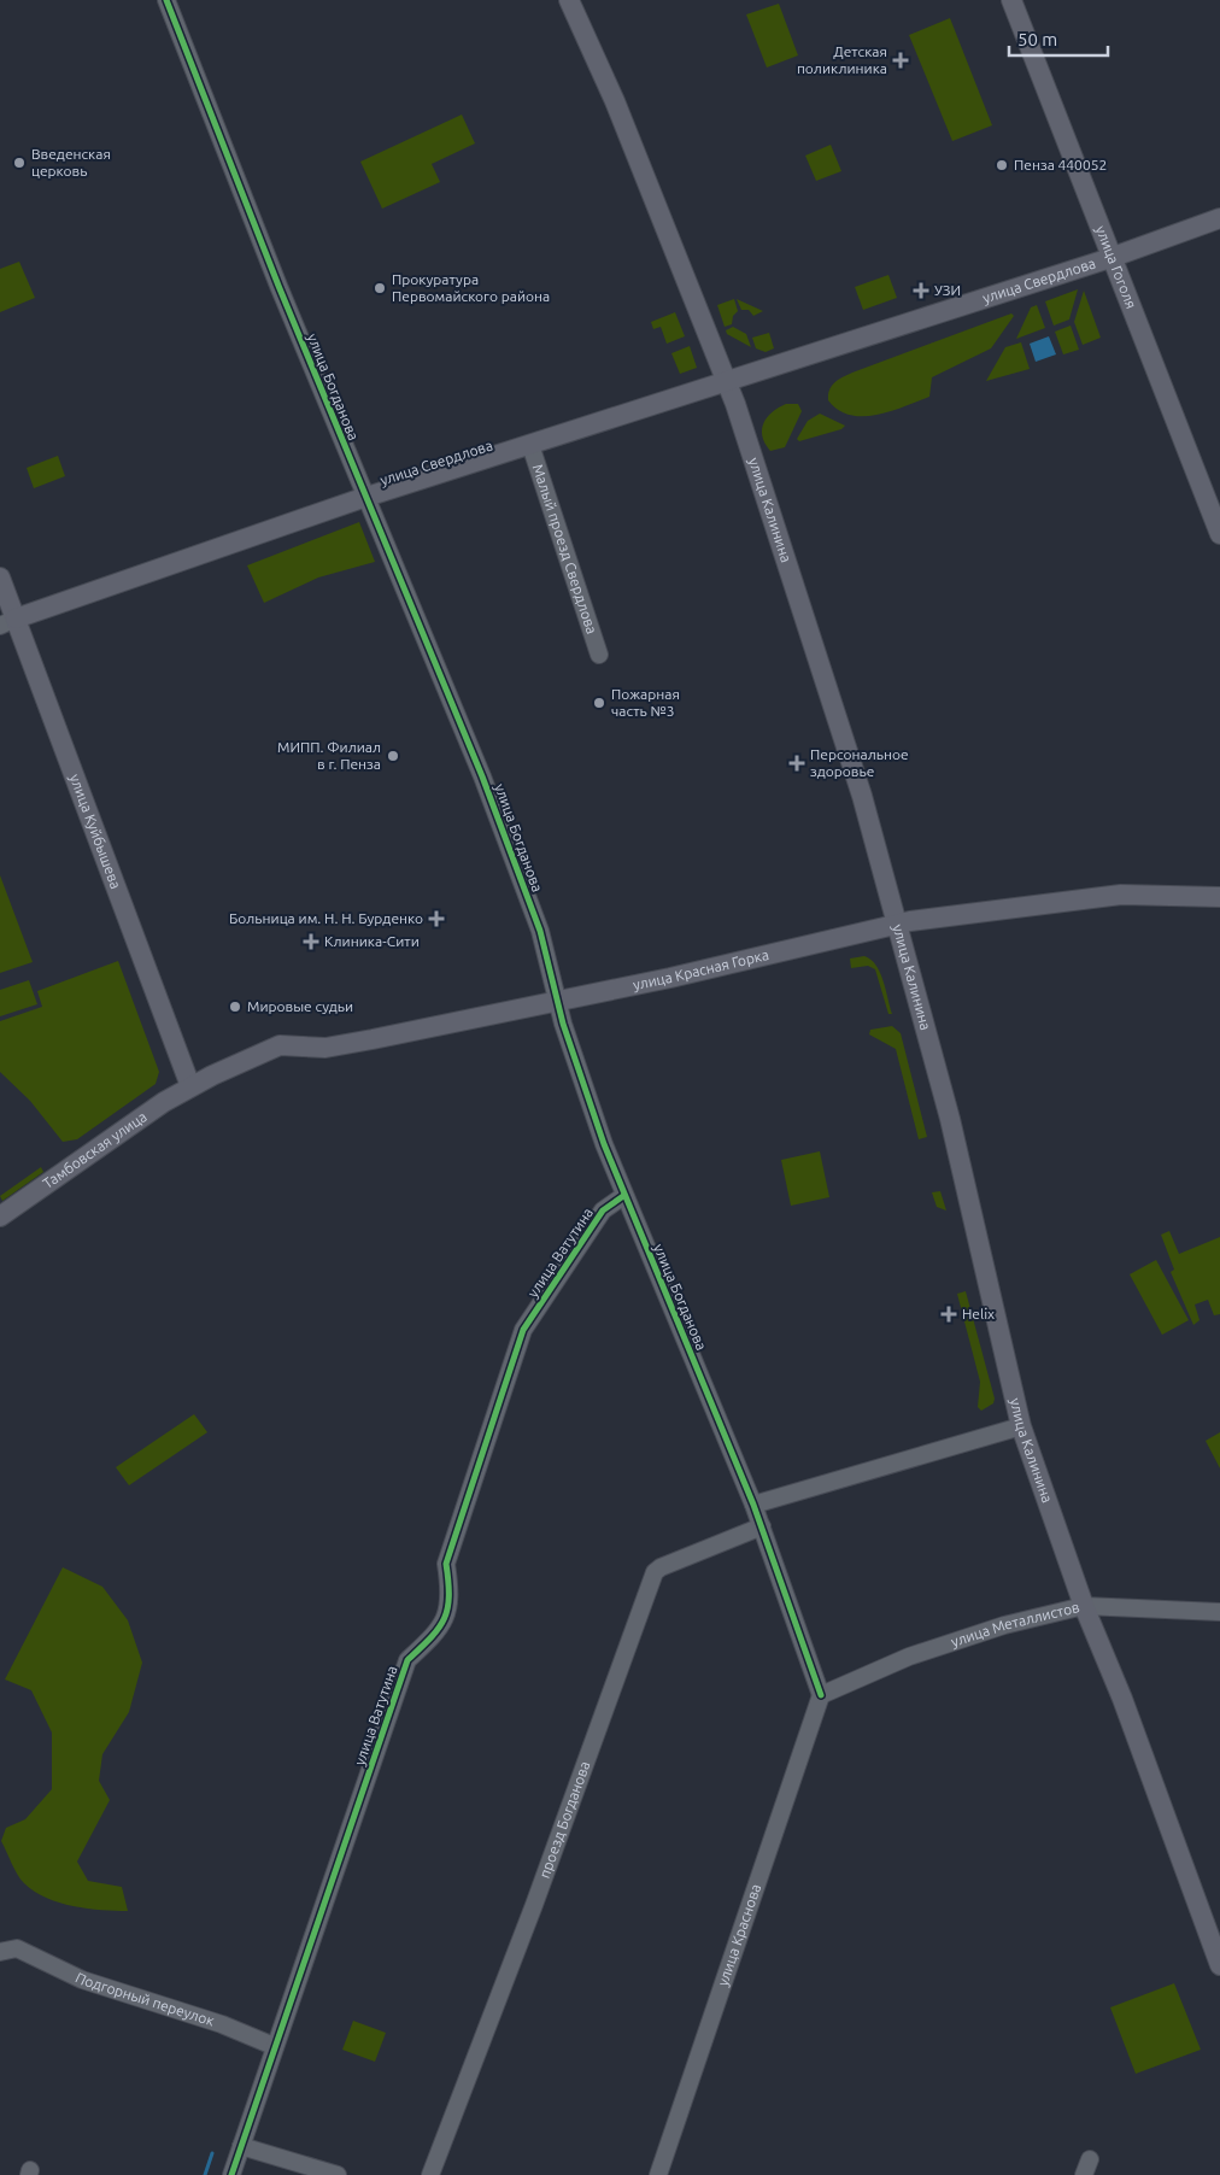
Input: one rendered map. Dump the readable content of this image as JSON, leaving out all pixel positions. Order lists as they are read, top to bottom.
{
  "streets": {
    "main road": [
      "улица Гоголя",
      "улица Свердлова",
      "улица Калинина",
      "улица Куйбышева",
      "улица Красная Горка",
      "Тамбовская улица"
    ],
    "street": [
      "улица Богданова",
      "Малый проезд Свердлова",
      "улица Ватутина",
      "улица Металлистов",
      "проезд Богданова",
      "улица Краснова",
      "Подгорный переулок"
    ]
  },
  "crossings": [
    ["улица Гоголя", "улица Свердлова"],
    ["улица Свердлова", "улица Богданова"],
    ["улица Свердлова", "улица Калинина"],
    ["улица Свердлова", "Малый проезд Свердлова"],
    ["улица Свердлова", "улица Куйбышева"],
    ["улица Богданова", "улица Красная Горка"],
    ["улица Богданова", "улица Ватутина"],
    ["улица Богданова", "улица Металлистов"],
    ["улица Богданова", "проезд Богданова"],
    ["улица Богданова", "улица Краснова"],
    ["улица Калинина", "улица Красная Горка"],
    ["улица Калинина", "улица Металлистов"],
    ["улица Куйбышева", "улица Красная Горка"],
    ["улица Куйбышева", "Тамбовская улица"],
    ["улица Красная Горка", "Тамбовская улица"],
    ["улица Ватутина", "Подгорный переулок"],
    ["улица Металлистов", "улица Краснова"]
  ],
  "places": {
    "health": [
      "Детская поликлиника",
      "УЗИ",
      "Персональное здоровье",
      "Больница им. Н. Н. Бурденко",
      "Клиника-Сити",
      "Helix"
    ],
    "other": [
      "Введенская церковь",
      "Пенза 440052",
      "Прокуратура Первомайского района",
      "Пожарная часть №3",
      "МИПП. Филиал в г. Пенза",
      "Мировые судьи"
    ]
  },
  "scale_bar": "50 m"
}
